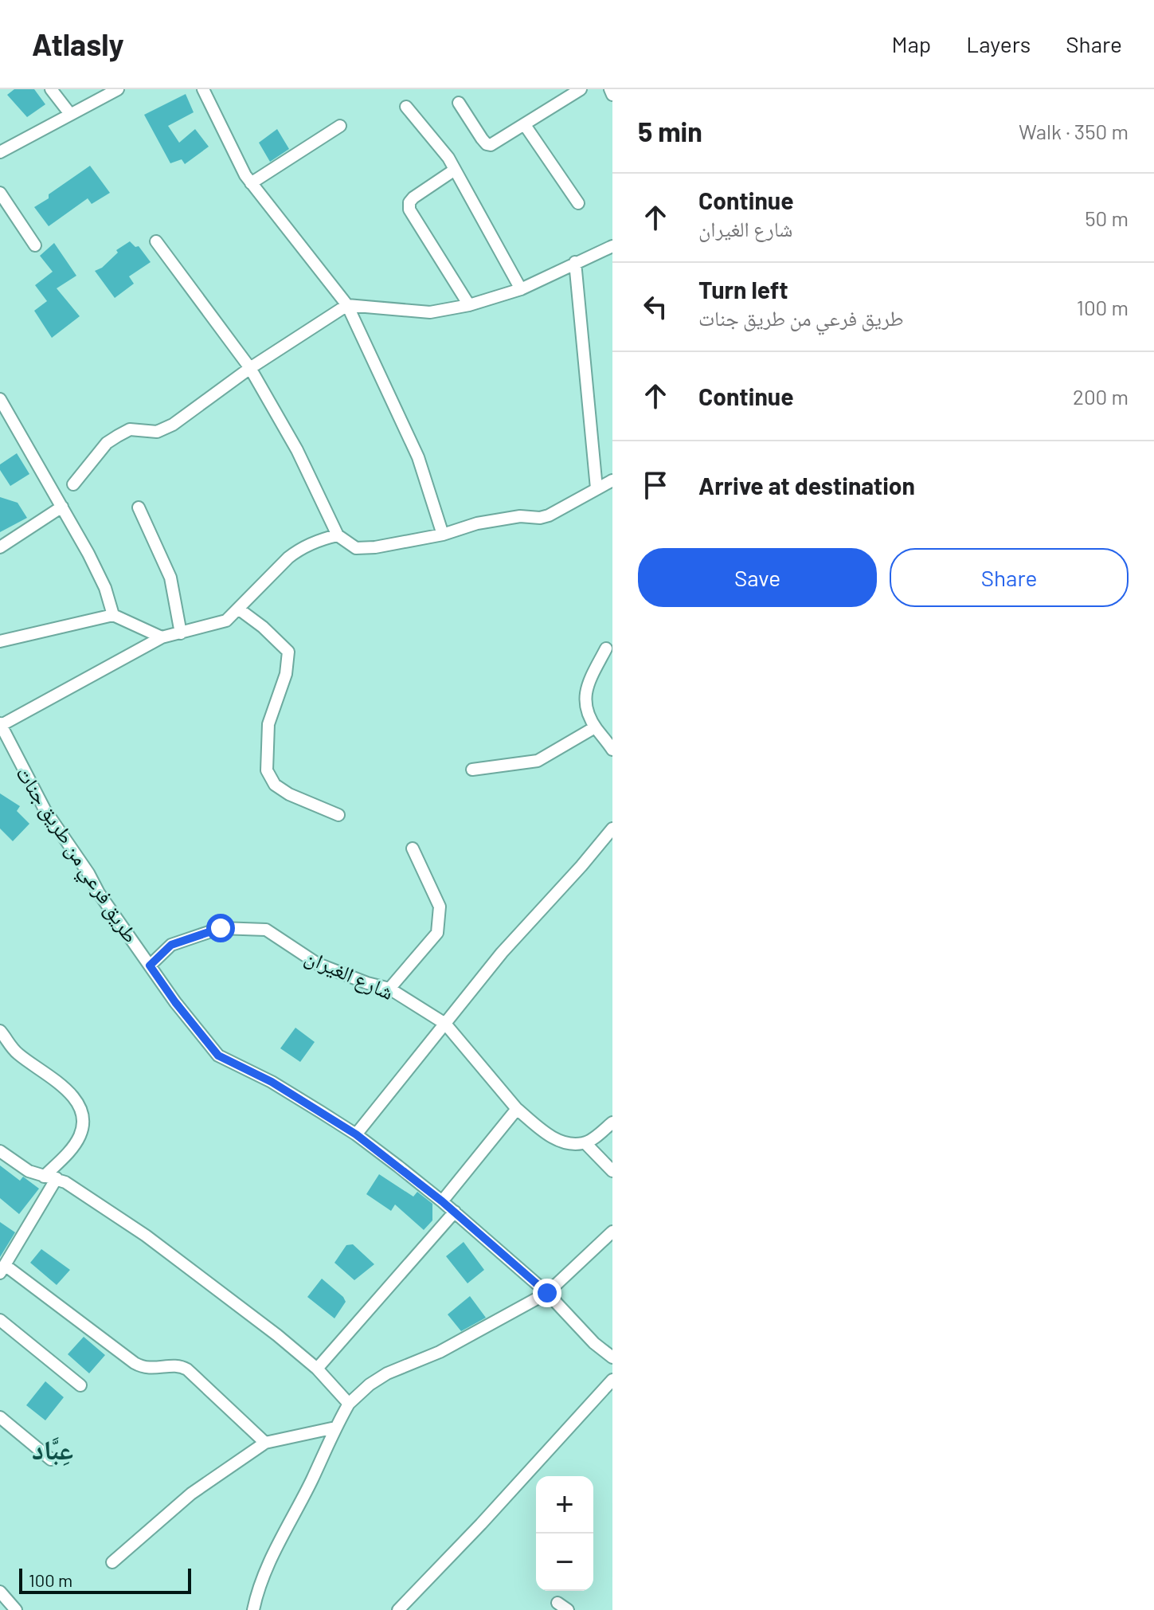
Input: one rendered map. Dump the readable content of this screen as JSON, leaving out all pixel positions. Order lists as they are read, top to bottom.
{
  "streets": {
    "street": ["طريق فرعي من طريق جنات", "شارع الغيران"]
  },
  "crossings": [
    ["طريق فرعي من طريق جنات", "شارع الغيران"]
  ],
  "districts": ["عِبَّاد"],
  "scale_bar": "100 m",
  "page": {
    "header": "Atlasly",
    "nav": ["Map", "Layers", "Share"],
    "heading": ["5 min", "Walk · 350 m"],
    "list": [
      ["Continue", "شارع الغيران", "50 m"],
      ["Turn left", "طريق فرعي من طريق جنات", "100 m"],
      ["Continue", "200 m"],
      "Arrive at destination"
    ],
    "buttons": ["Save", "Share"],
    "map_buttons": ["+", "−"],
    "scale": "100 m"
  }
}
